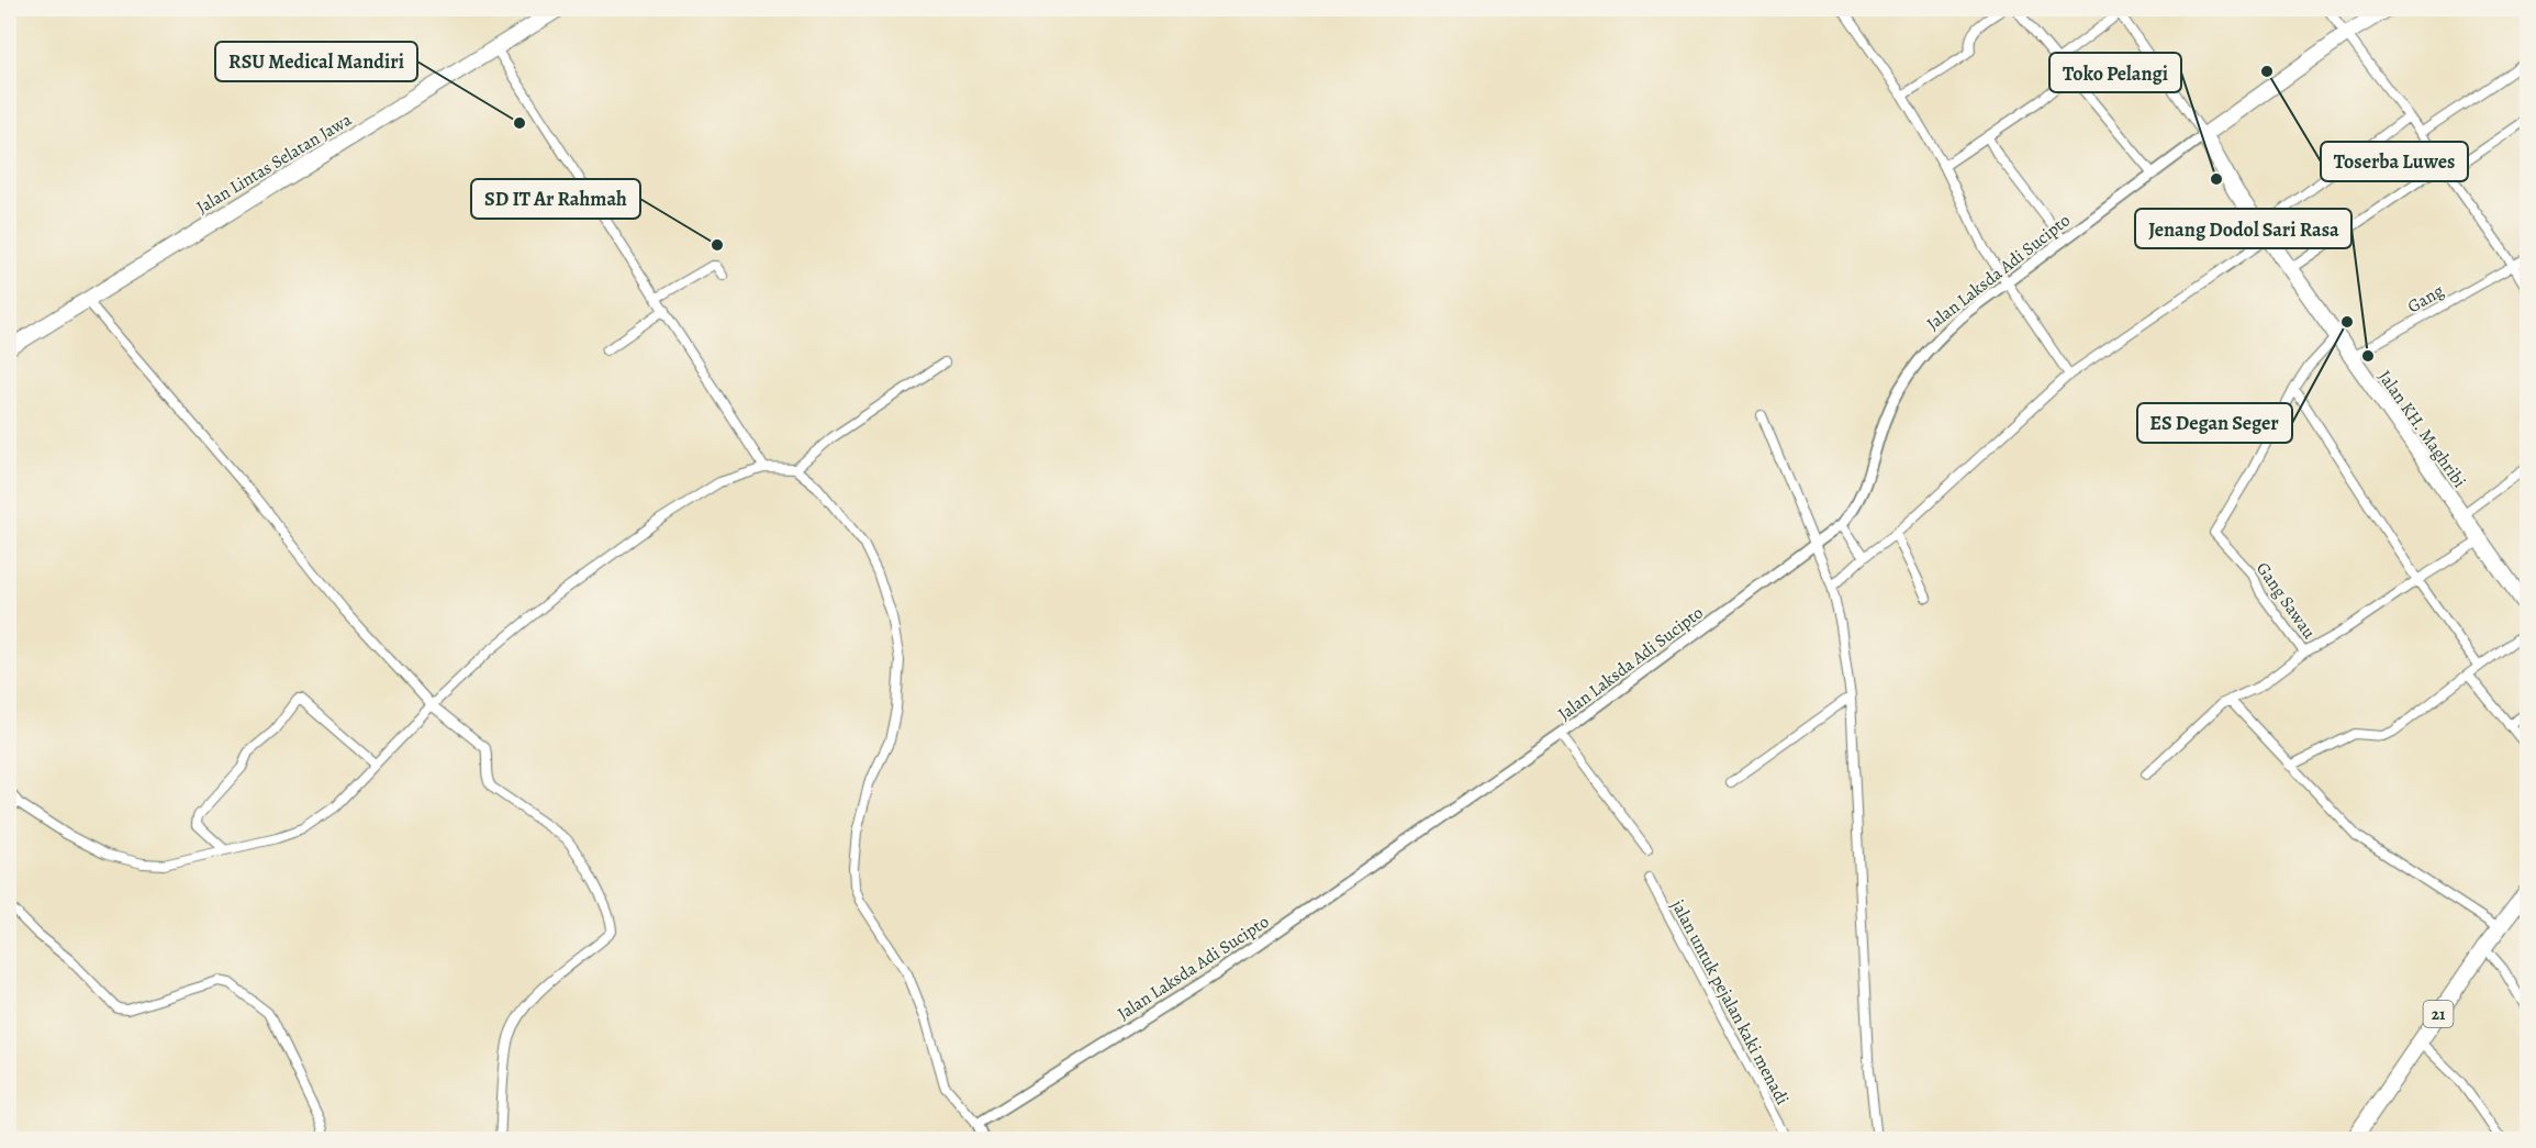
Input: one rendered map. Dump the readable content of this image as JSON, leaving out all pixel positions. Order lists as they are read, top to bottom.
{
  "streets": {
    "highway": ["Jalan Lintas Selatan Jawa", "Jalan KH. Maghribi", "21"],
    "street": [
      "Jalan Laksda Adi Sucipto",
      "Gang",
      "Gang Sawau",
      "jalan untuk pejalan kaki menadi"
    ]
  },
  "crossings": [
    ["Jalan Laksda Adi Sucipto", "Jalan KH. Maghribi"],
    ["Gang", "Jalan KH. Maghribi"],
    ["Jalan KH. Maghribi", "Gang Sawau"]
  ],
  "places": [
    "Toserba Luwes",
    "RSU Medical Mandiri",
    "Toko Pelangi",
    "SD IT Ar Rahmah",
    "ES Degan Seger",
    "Jenang Dodol Sari Rasa"
  ]
}
